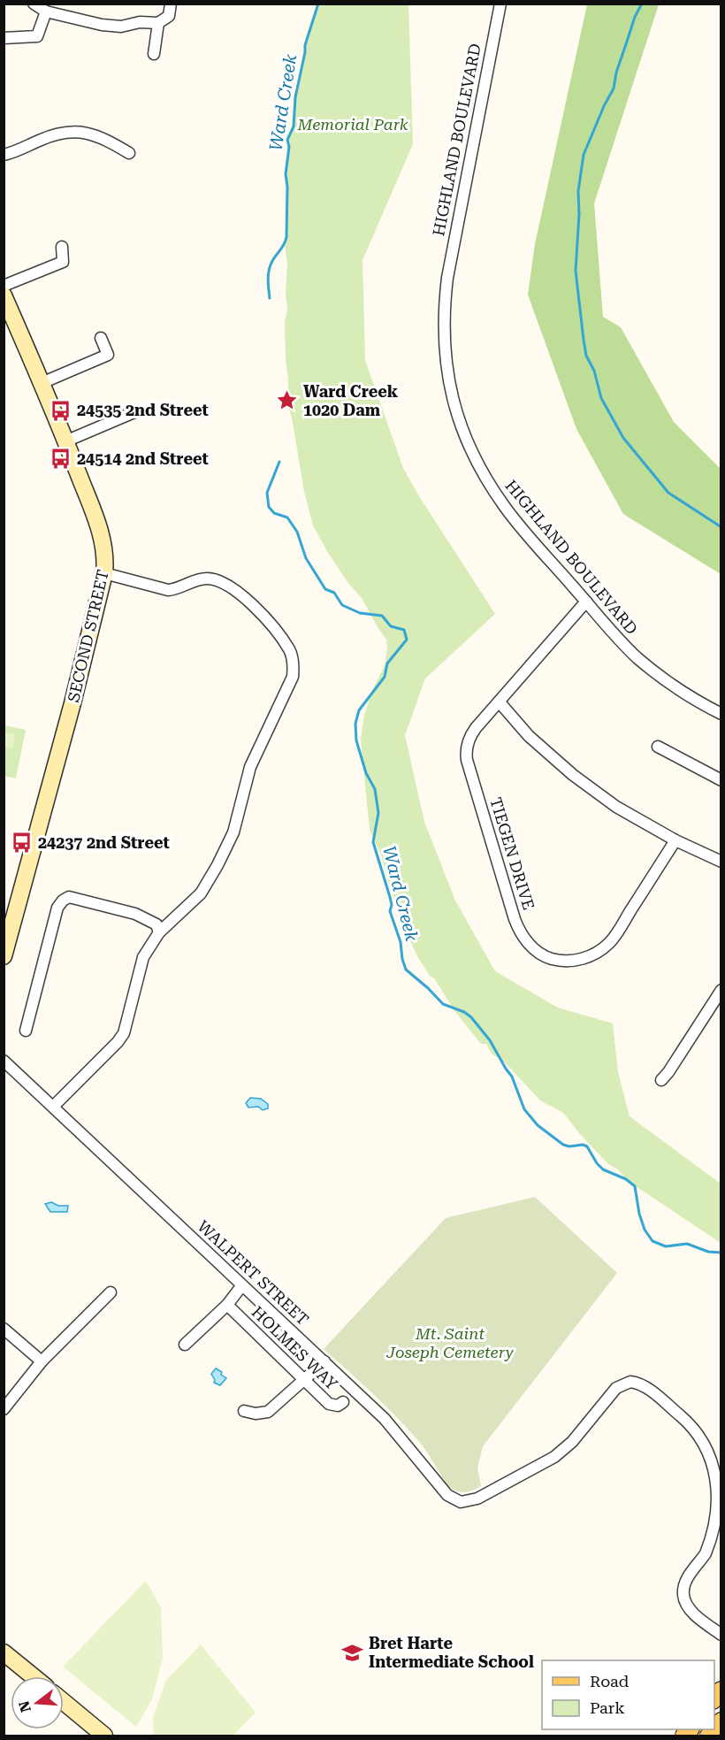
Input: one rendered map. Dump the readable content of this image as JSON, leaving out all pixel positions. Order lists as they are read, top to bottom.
{
  "streets": {
    "street": [
      "HIGHLAND BOULEVARD",
      "SECOND STREET",
      "TIEGEN DRIVE",
      "WALPERT STREET",
      "HOLMES WAY"
    ]
  },
  "crossings": [
    ["HIGHLAND BOULEVARD", "TIEGEN DRIVE"]
  ],
  "water": ["Ward Creek"],
  "parks": ["Memorial Park", "Mt. Saint Joseph Cemetery"],
  "places": {
    "place": ["Ward Creek 1020 Dam"],
    "bus stop": ["24535 2nd Street", "24514 2nd Street", "24237 2nd Street"],
    "school or university": ["Bret Harte Intermediate School"]
  },
  "legend": ["Road", "Park"],
  "north": "left"
}
